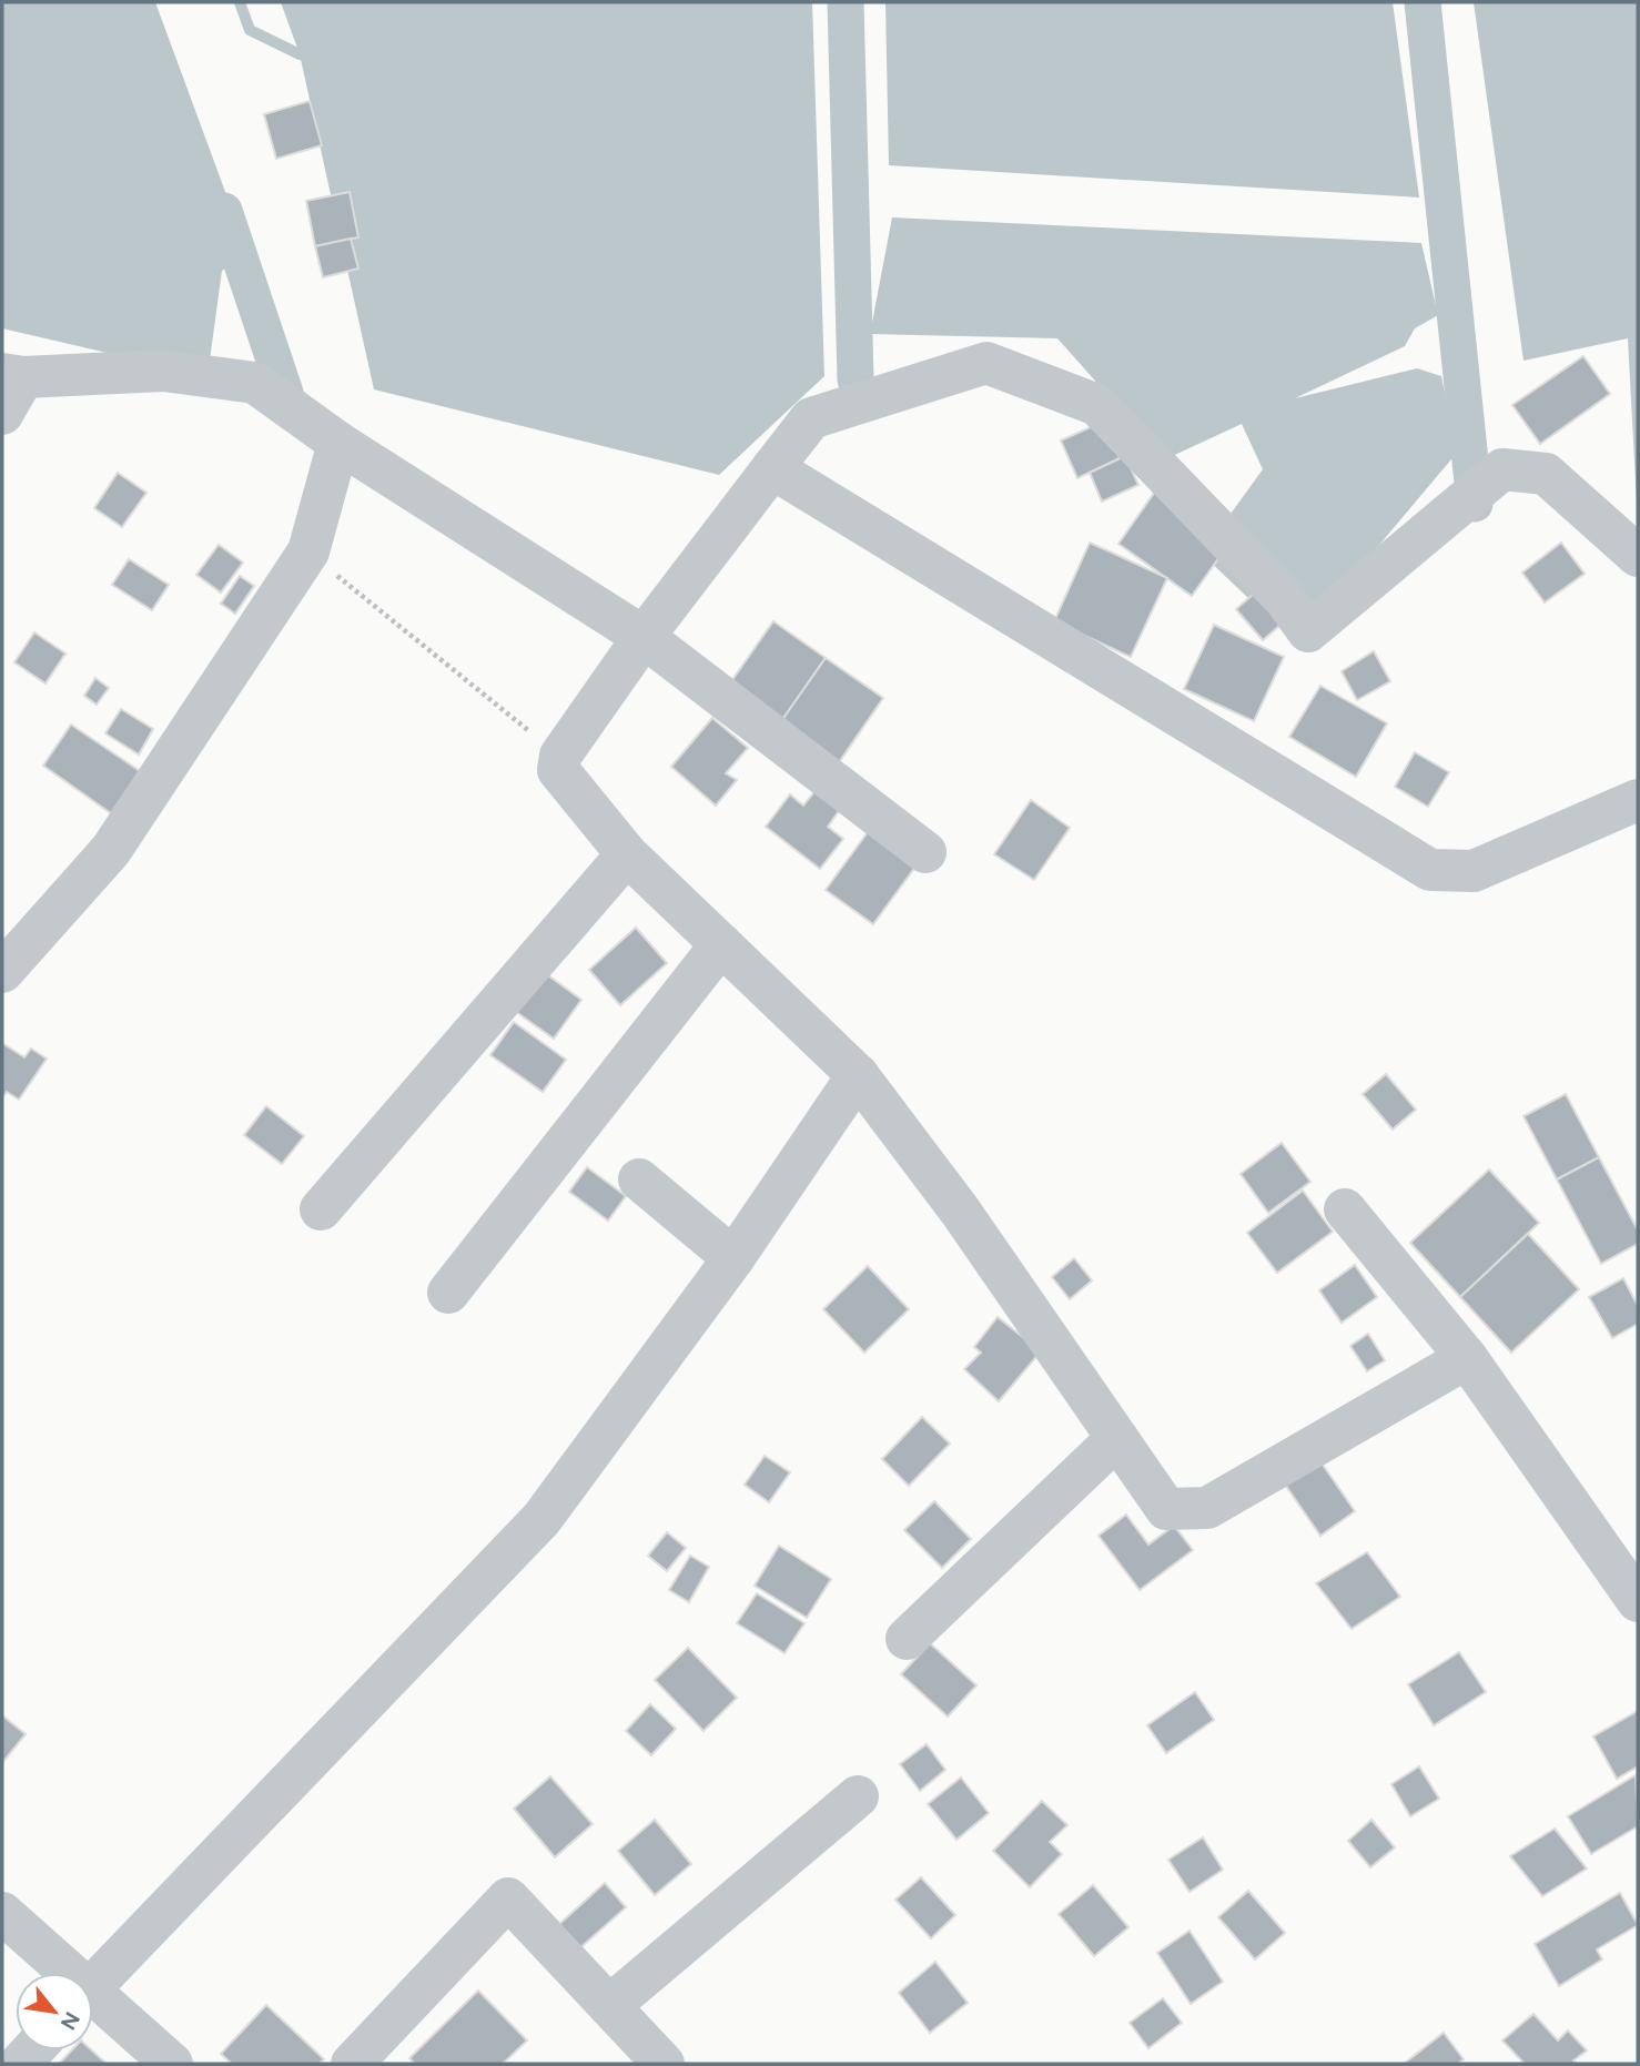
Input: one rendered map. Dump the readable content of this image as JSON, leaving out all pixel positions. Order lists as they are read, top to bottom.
{
  "north": "bottom right"
}
